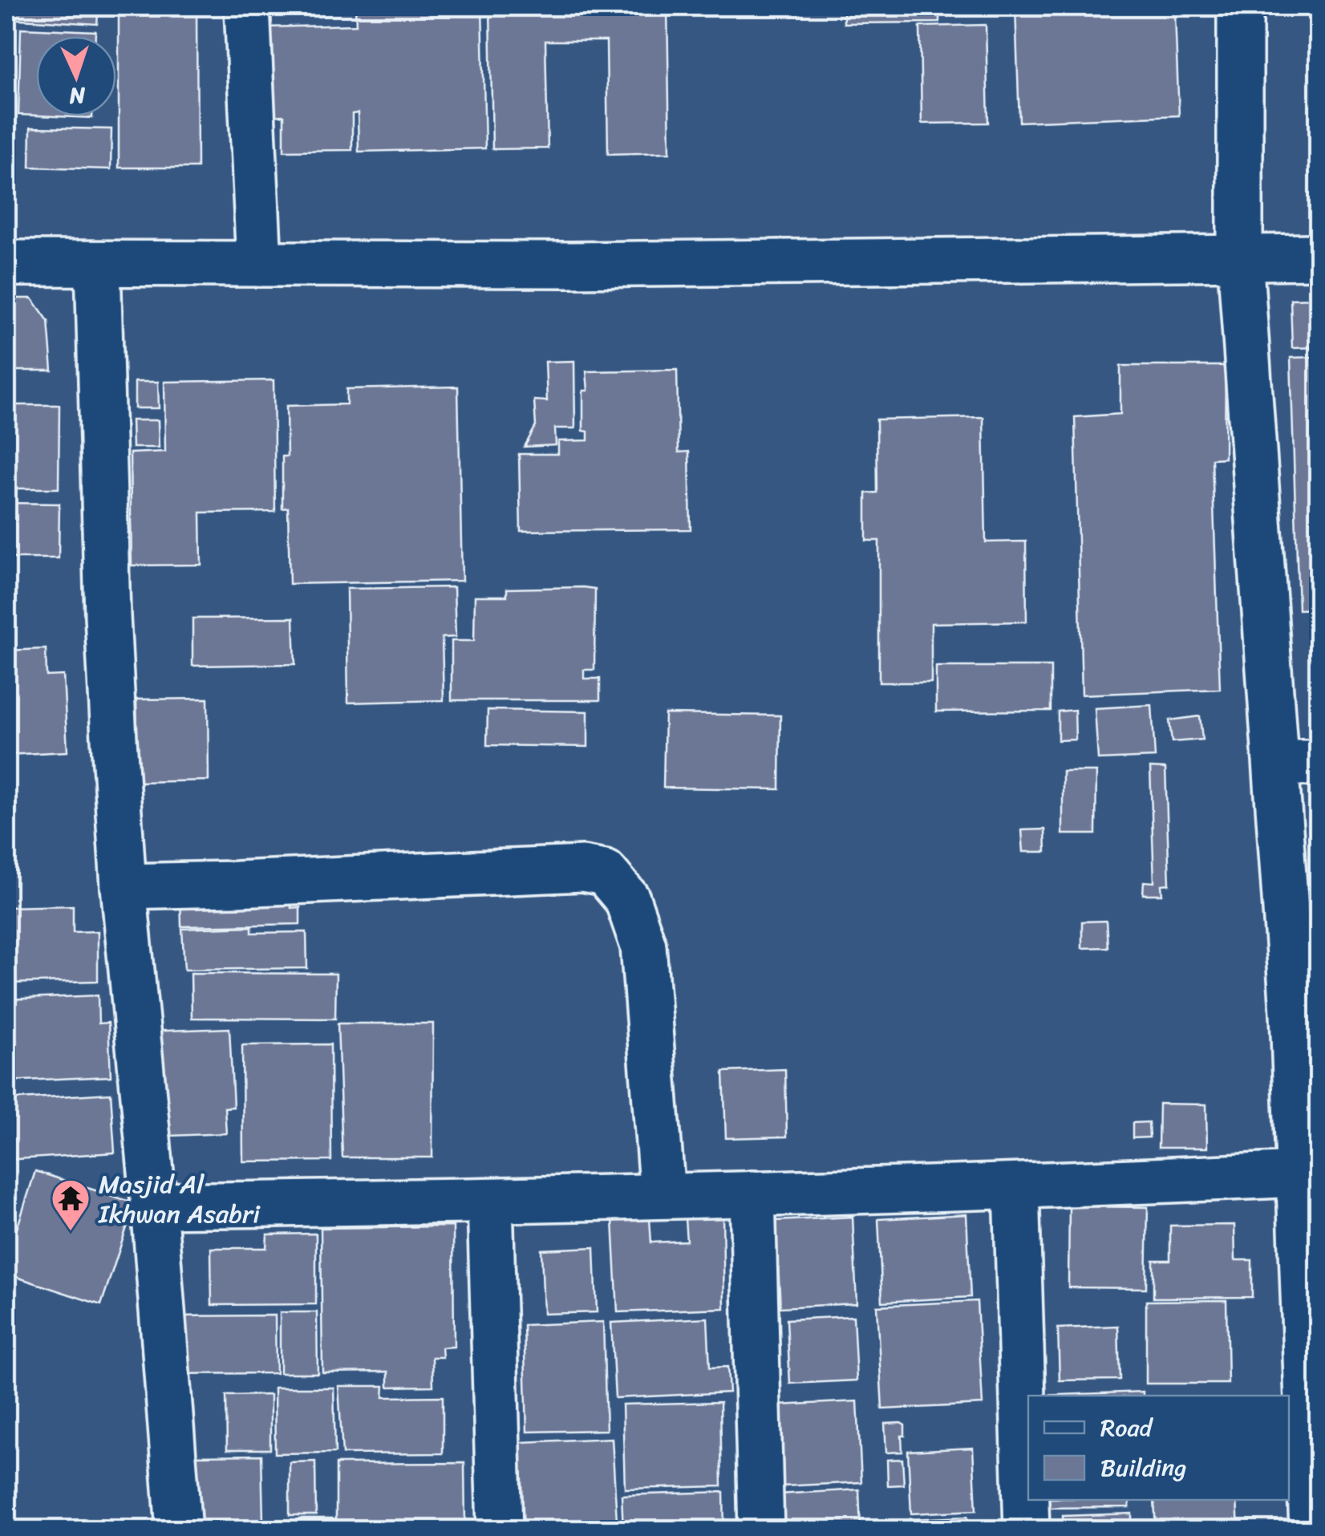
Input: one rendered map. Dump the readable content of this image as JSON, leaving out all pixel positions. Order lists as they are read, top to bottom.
{
  "places": {
    "temple": ["Masjid Al Ikhwan Asabri"]
  },
  "legend": ["Road", "Building"],
  "north": "bottom"
}
